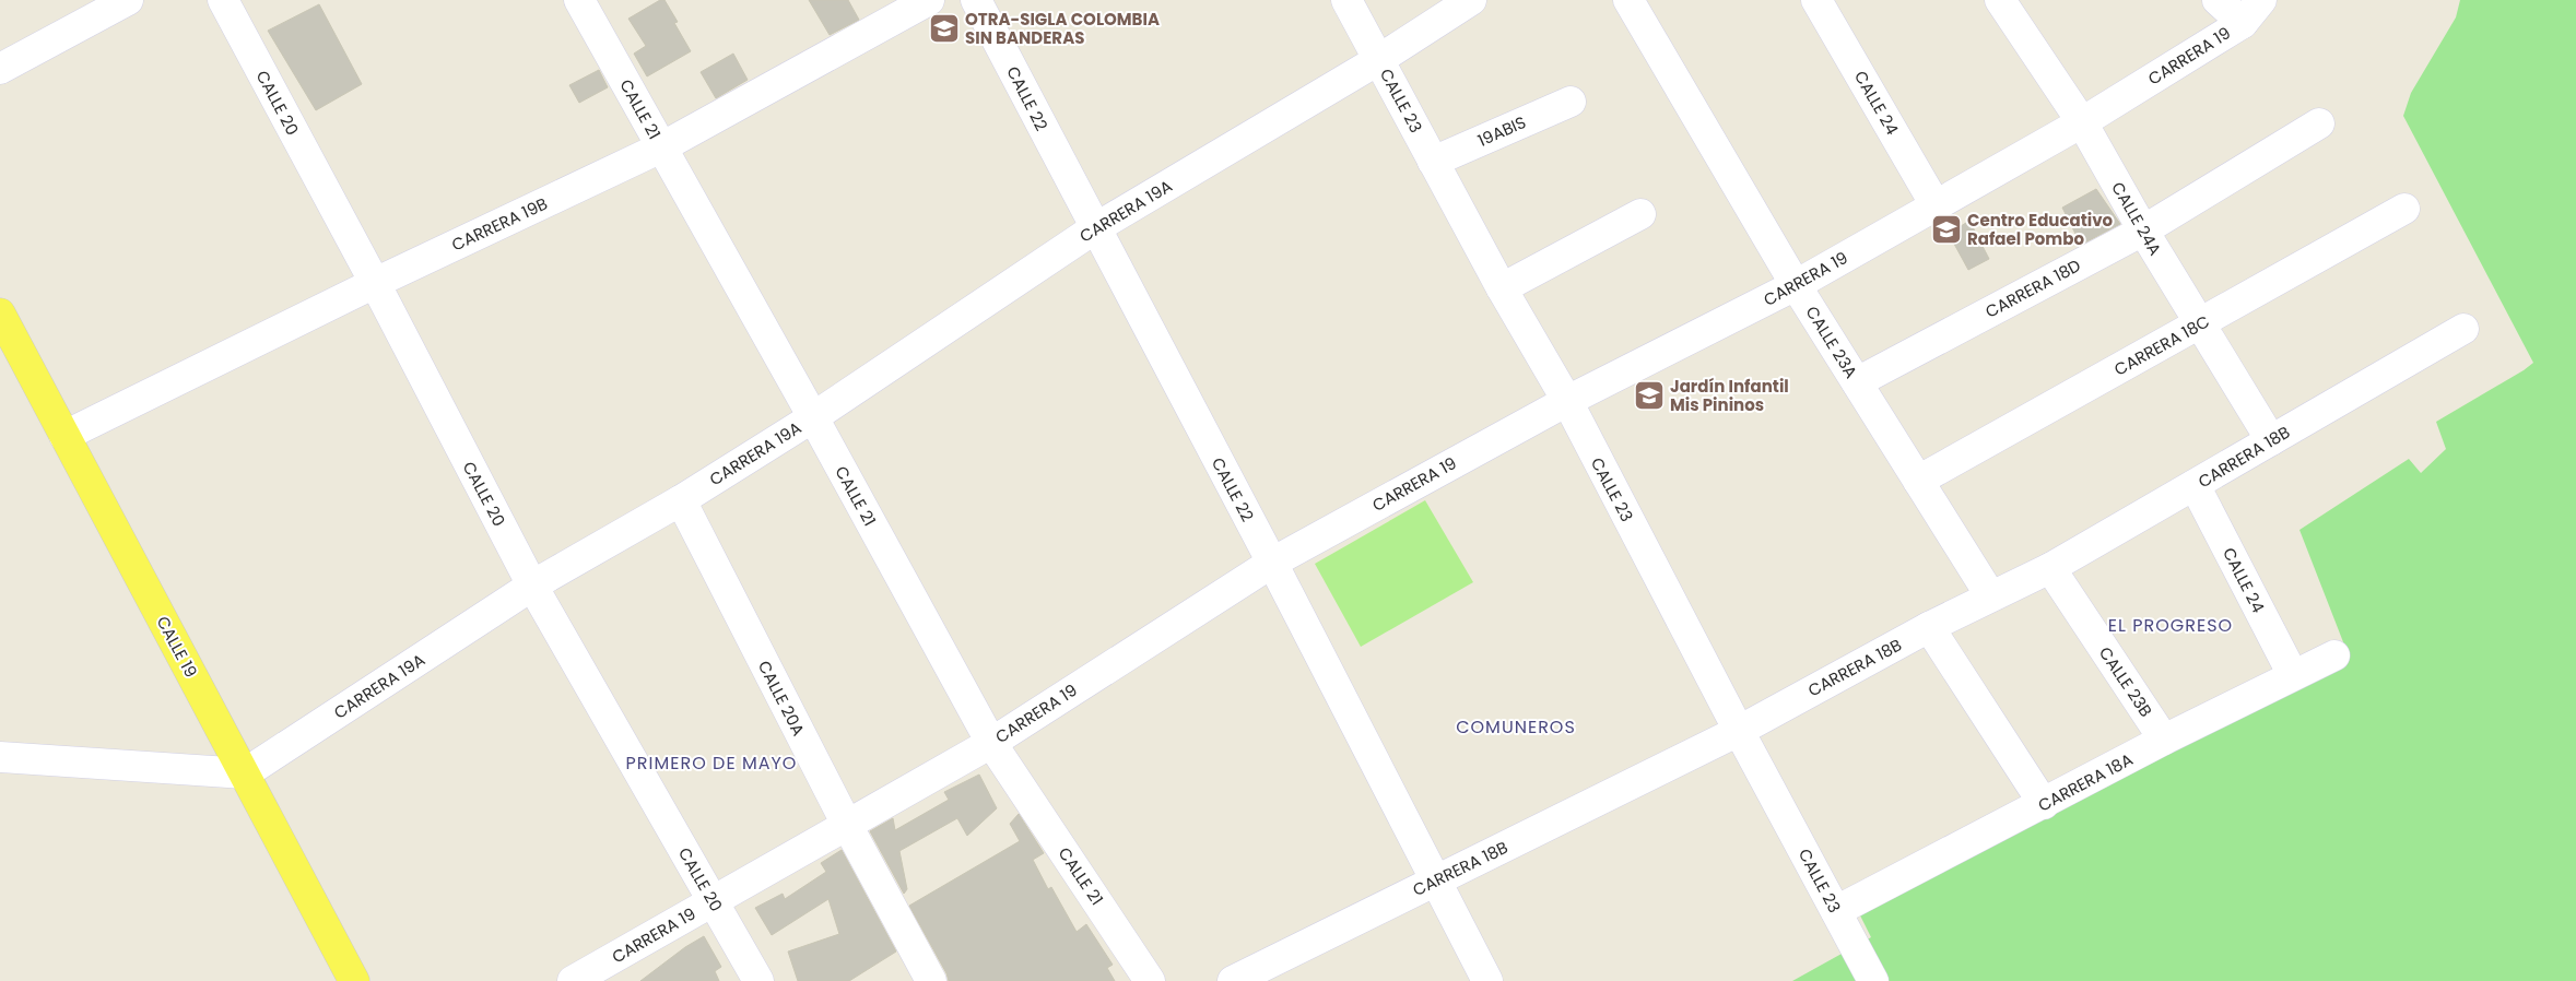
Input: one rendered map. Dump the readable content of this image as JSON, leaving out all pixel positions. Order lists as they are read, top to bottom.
{
  "streets": {
    "main road": ["CALLE 19"],
    "street": [
      "CARRERA 19",
      "CALLE 22",
      "CALLE 23",
      "CALLE 20",
      "CALLE 24",
      "CALLE 21",
      "19ABIS",
      "CARRERA 19A",
      "CALLE 24A",
      "CARRERA 19B",
      "CARRERA 18D",
      "CALLE 23A",
      "CARRERA 18C",
      "CARRERA 18B",
      "CALLE 23B",
      "CALLE 20A",
      "CARRERA 18A"
    ]
  },
  "crossings": [
    ["CARRERA 19", "CALLE 22"],
    ["CARRERA 19", "CALLE 23"],
    ["CARRERA 19", "CALLE 20"],
    ["CARRERA 19", "CALLE 24"],
    ["CARRERA 19", "CALLE 21"],
    ["CARRERA 19", "CALLE 24A"],
    ["CARRERA 19", "CALLE 23A"],
    ["CARRERA 19", "CALLE 20A"],
    ["CALLE 22", "CARRERA 19A"],
    ["CALLE 22", "CARRERA 18B"],
    ["CALLE 23", "19ABIS"],
    ["CALLE 23", "CARRERA 19A"],
    ["CALLE 23", "CARRERA 18B"],
    ["CALLE 23", "CARRERA 18A"],
    ["CALLE 20", "CARRERA 19A"],
    ["CALLE 20", "CARRERA 19B"],
    ["CALLE 24", "CARRERA 18B"],
    ["CALLE 24", "CARRERA 18A"],
    ["CALLE 21", "CARRERA 19A"],
    ["CALLE 21", "CARRERA 19B"],
    ["CARRERA 19A", "CALLE 19"],
    ["CARRERA 19A", "CALLE 20A"],
    ["CALLE 24A", "CARRERA 18D"],
    ["CALLE 24A", "CARRERA 18C"],
    ["CALLE 24A", "CARRERA 18B"],
    ["CARRERA 19B", "CALLE 19"],
    ["CARRERA 18D", "CALLE 23A"],
    ["CALLE 23A", "CARRERA 18C"],
    ["CALLE 23A", "CARRERA 18B"],
    ["CARRERA 18B", "CALLE 23B"],
    ["CALLE 23B", "CARRERA 18A"]
  ],
  "districts": ["EL PROGRESO", "COMUNEROS", "PRIMERO DE MAYO"],
  "places": {
    "school or university": ["OTRA-SIGLA COLOMBIA SIN BANDERAS", "Centro Educativo Rafael Pombo", "Jardín Infantil Mis Pininos"]
  }
}
